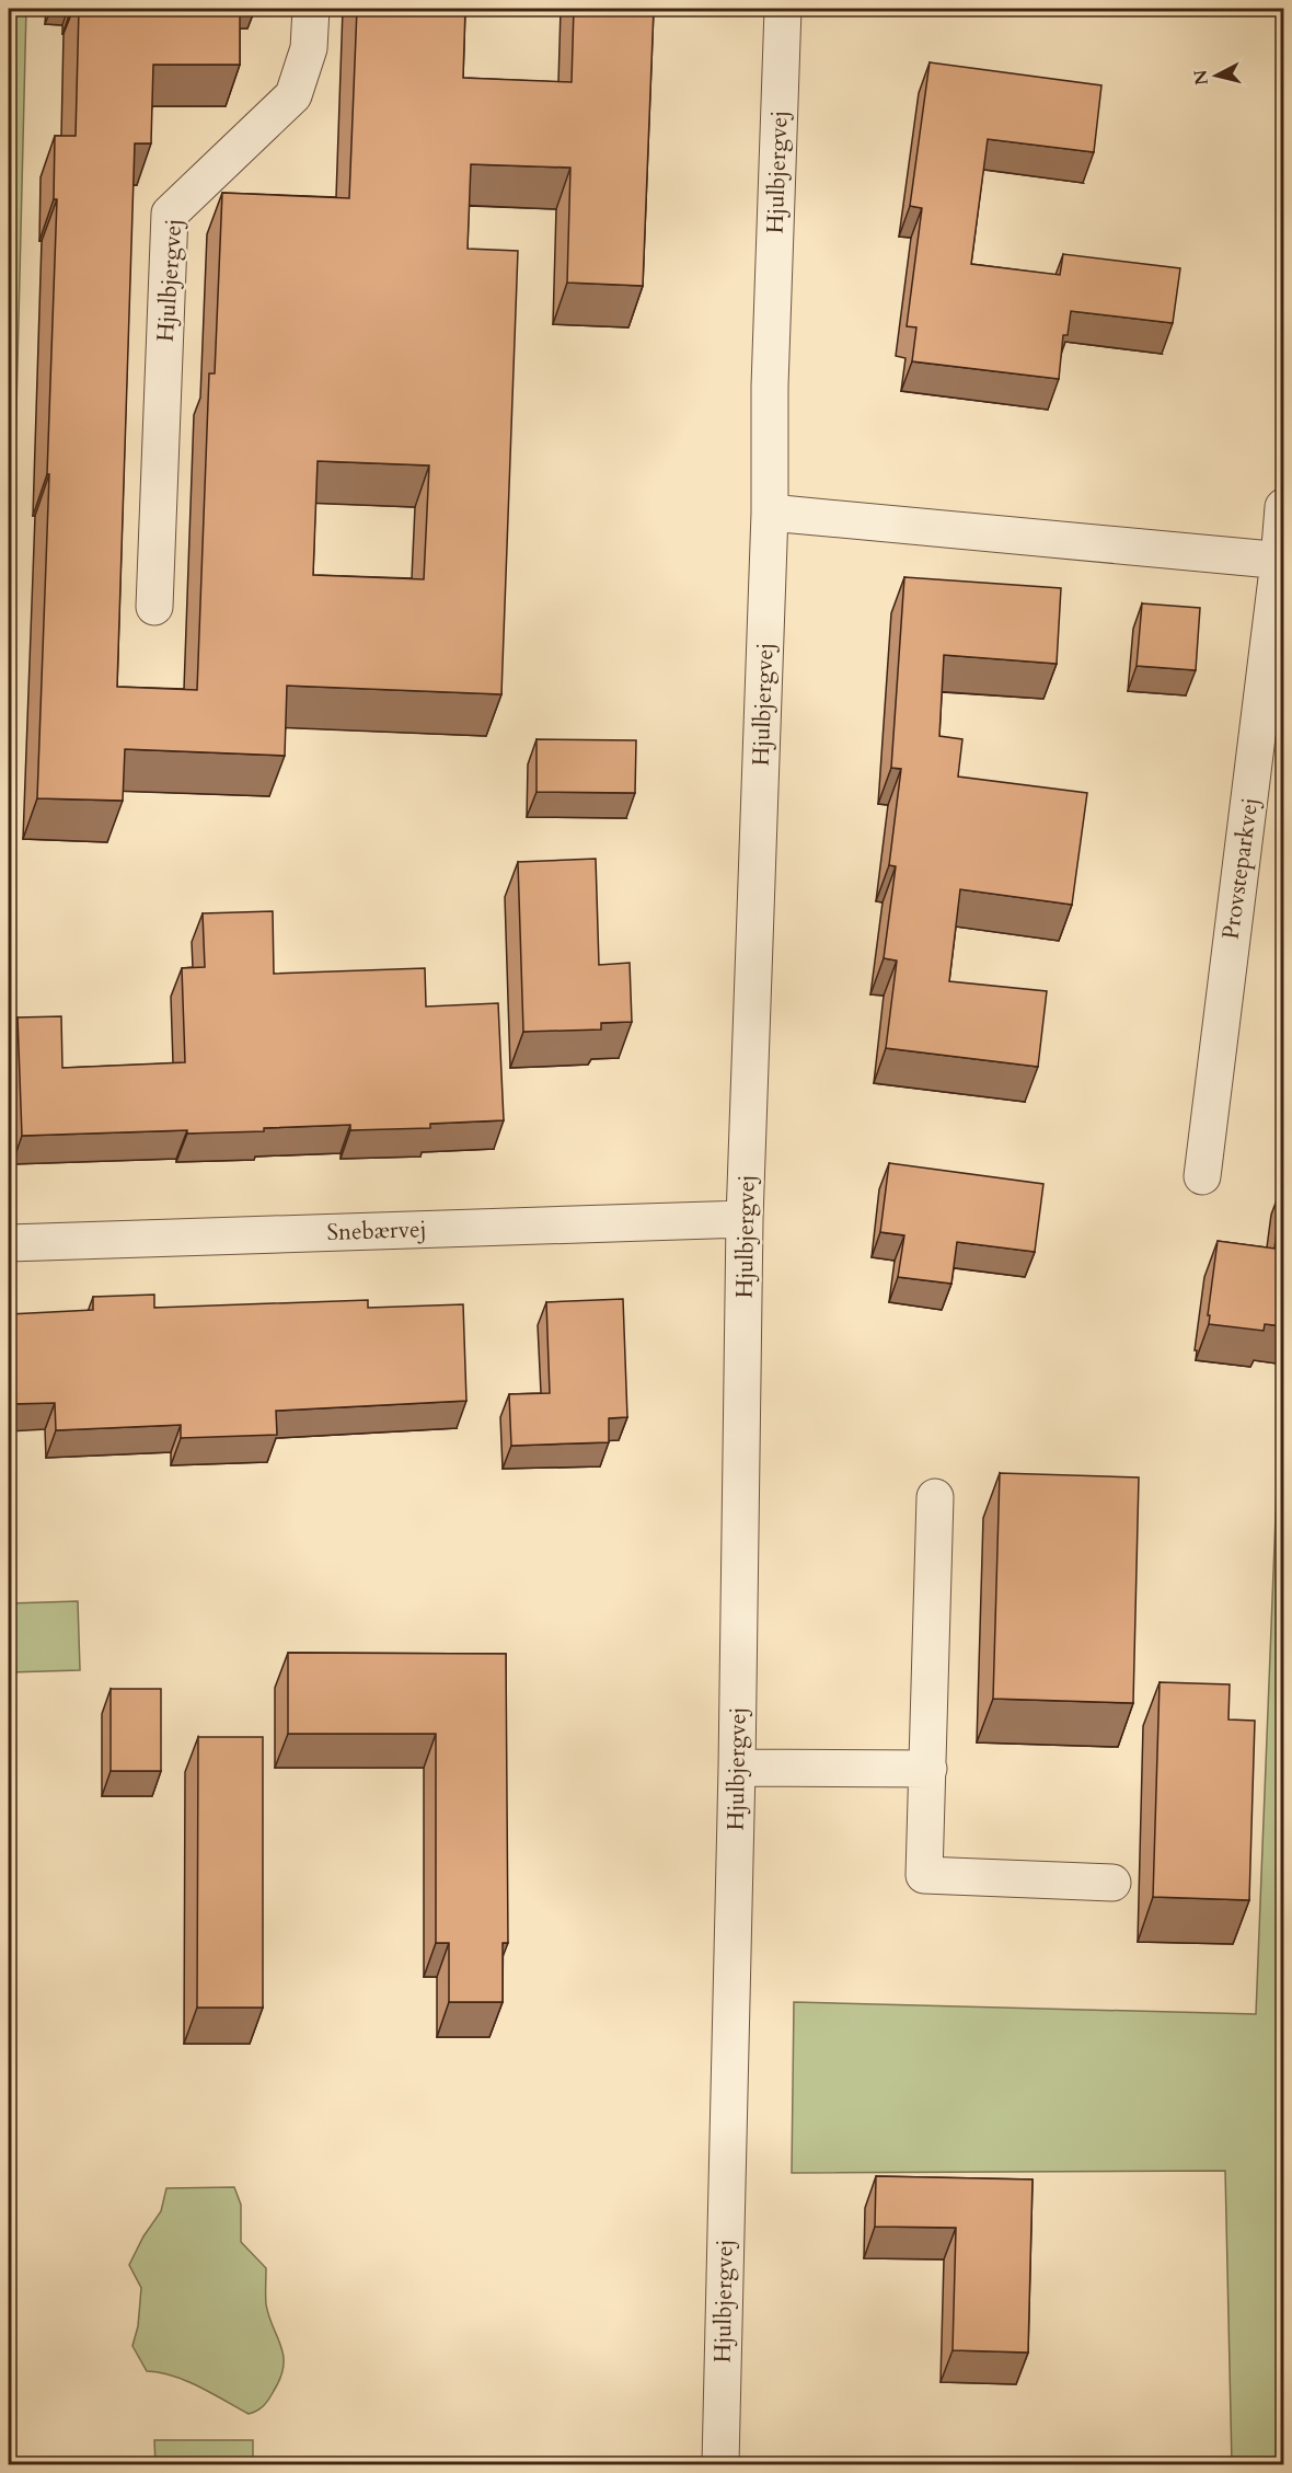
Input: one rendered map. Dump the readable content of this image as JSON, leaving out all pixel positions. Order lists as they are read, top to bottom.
{
  "streets": {
    "street": ["Hjulbjergvej", "Provsteparkvej", "Snebærvej"]
  },
  "crossings": [
    ["Hjulbjergvej", "Snebærvej"]
  ],
  "north": "left"
}
